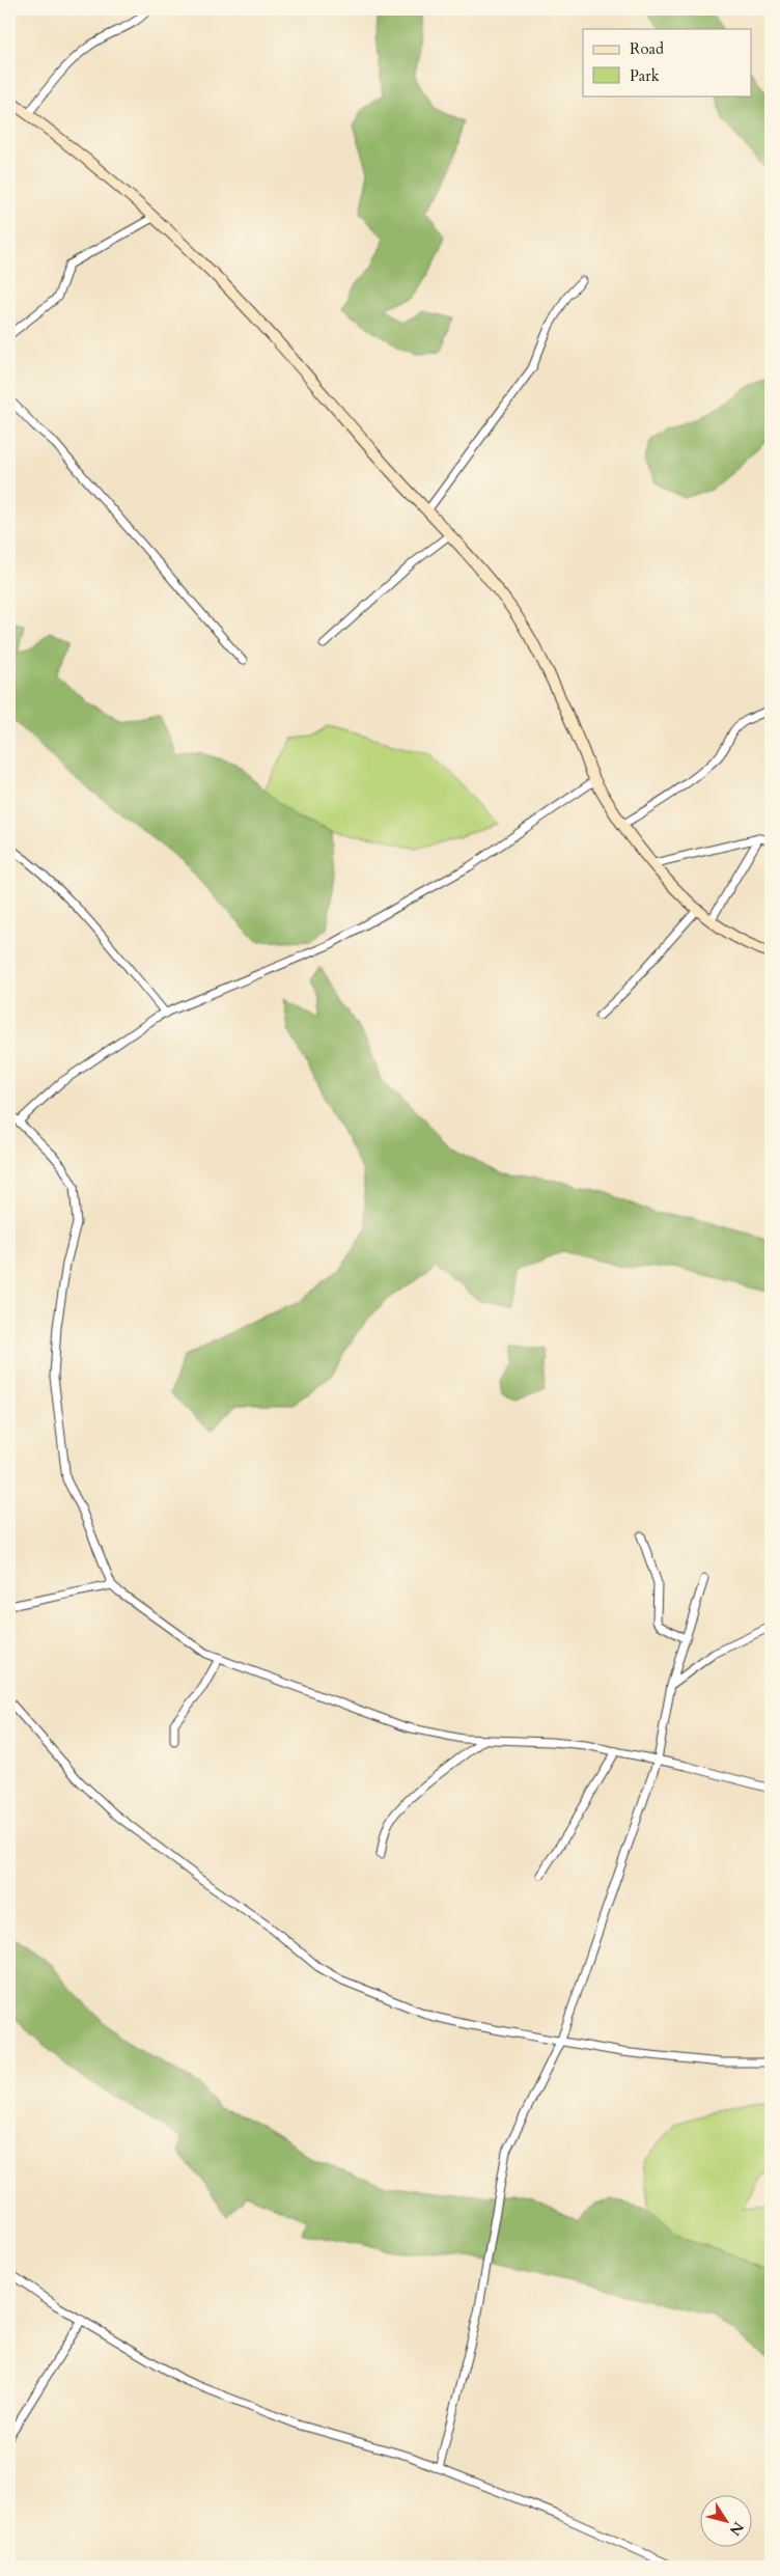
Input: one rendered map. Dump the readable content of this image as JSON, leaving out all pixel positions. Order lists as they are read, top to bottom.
{
  "legend": ["Road", "Park"],
  "north": "bottom right"
}
